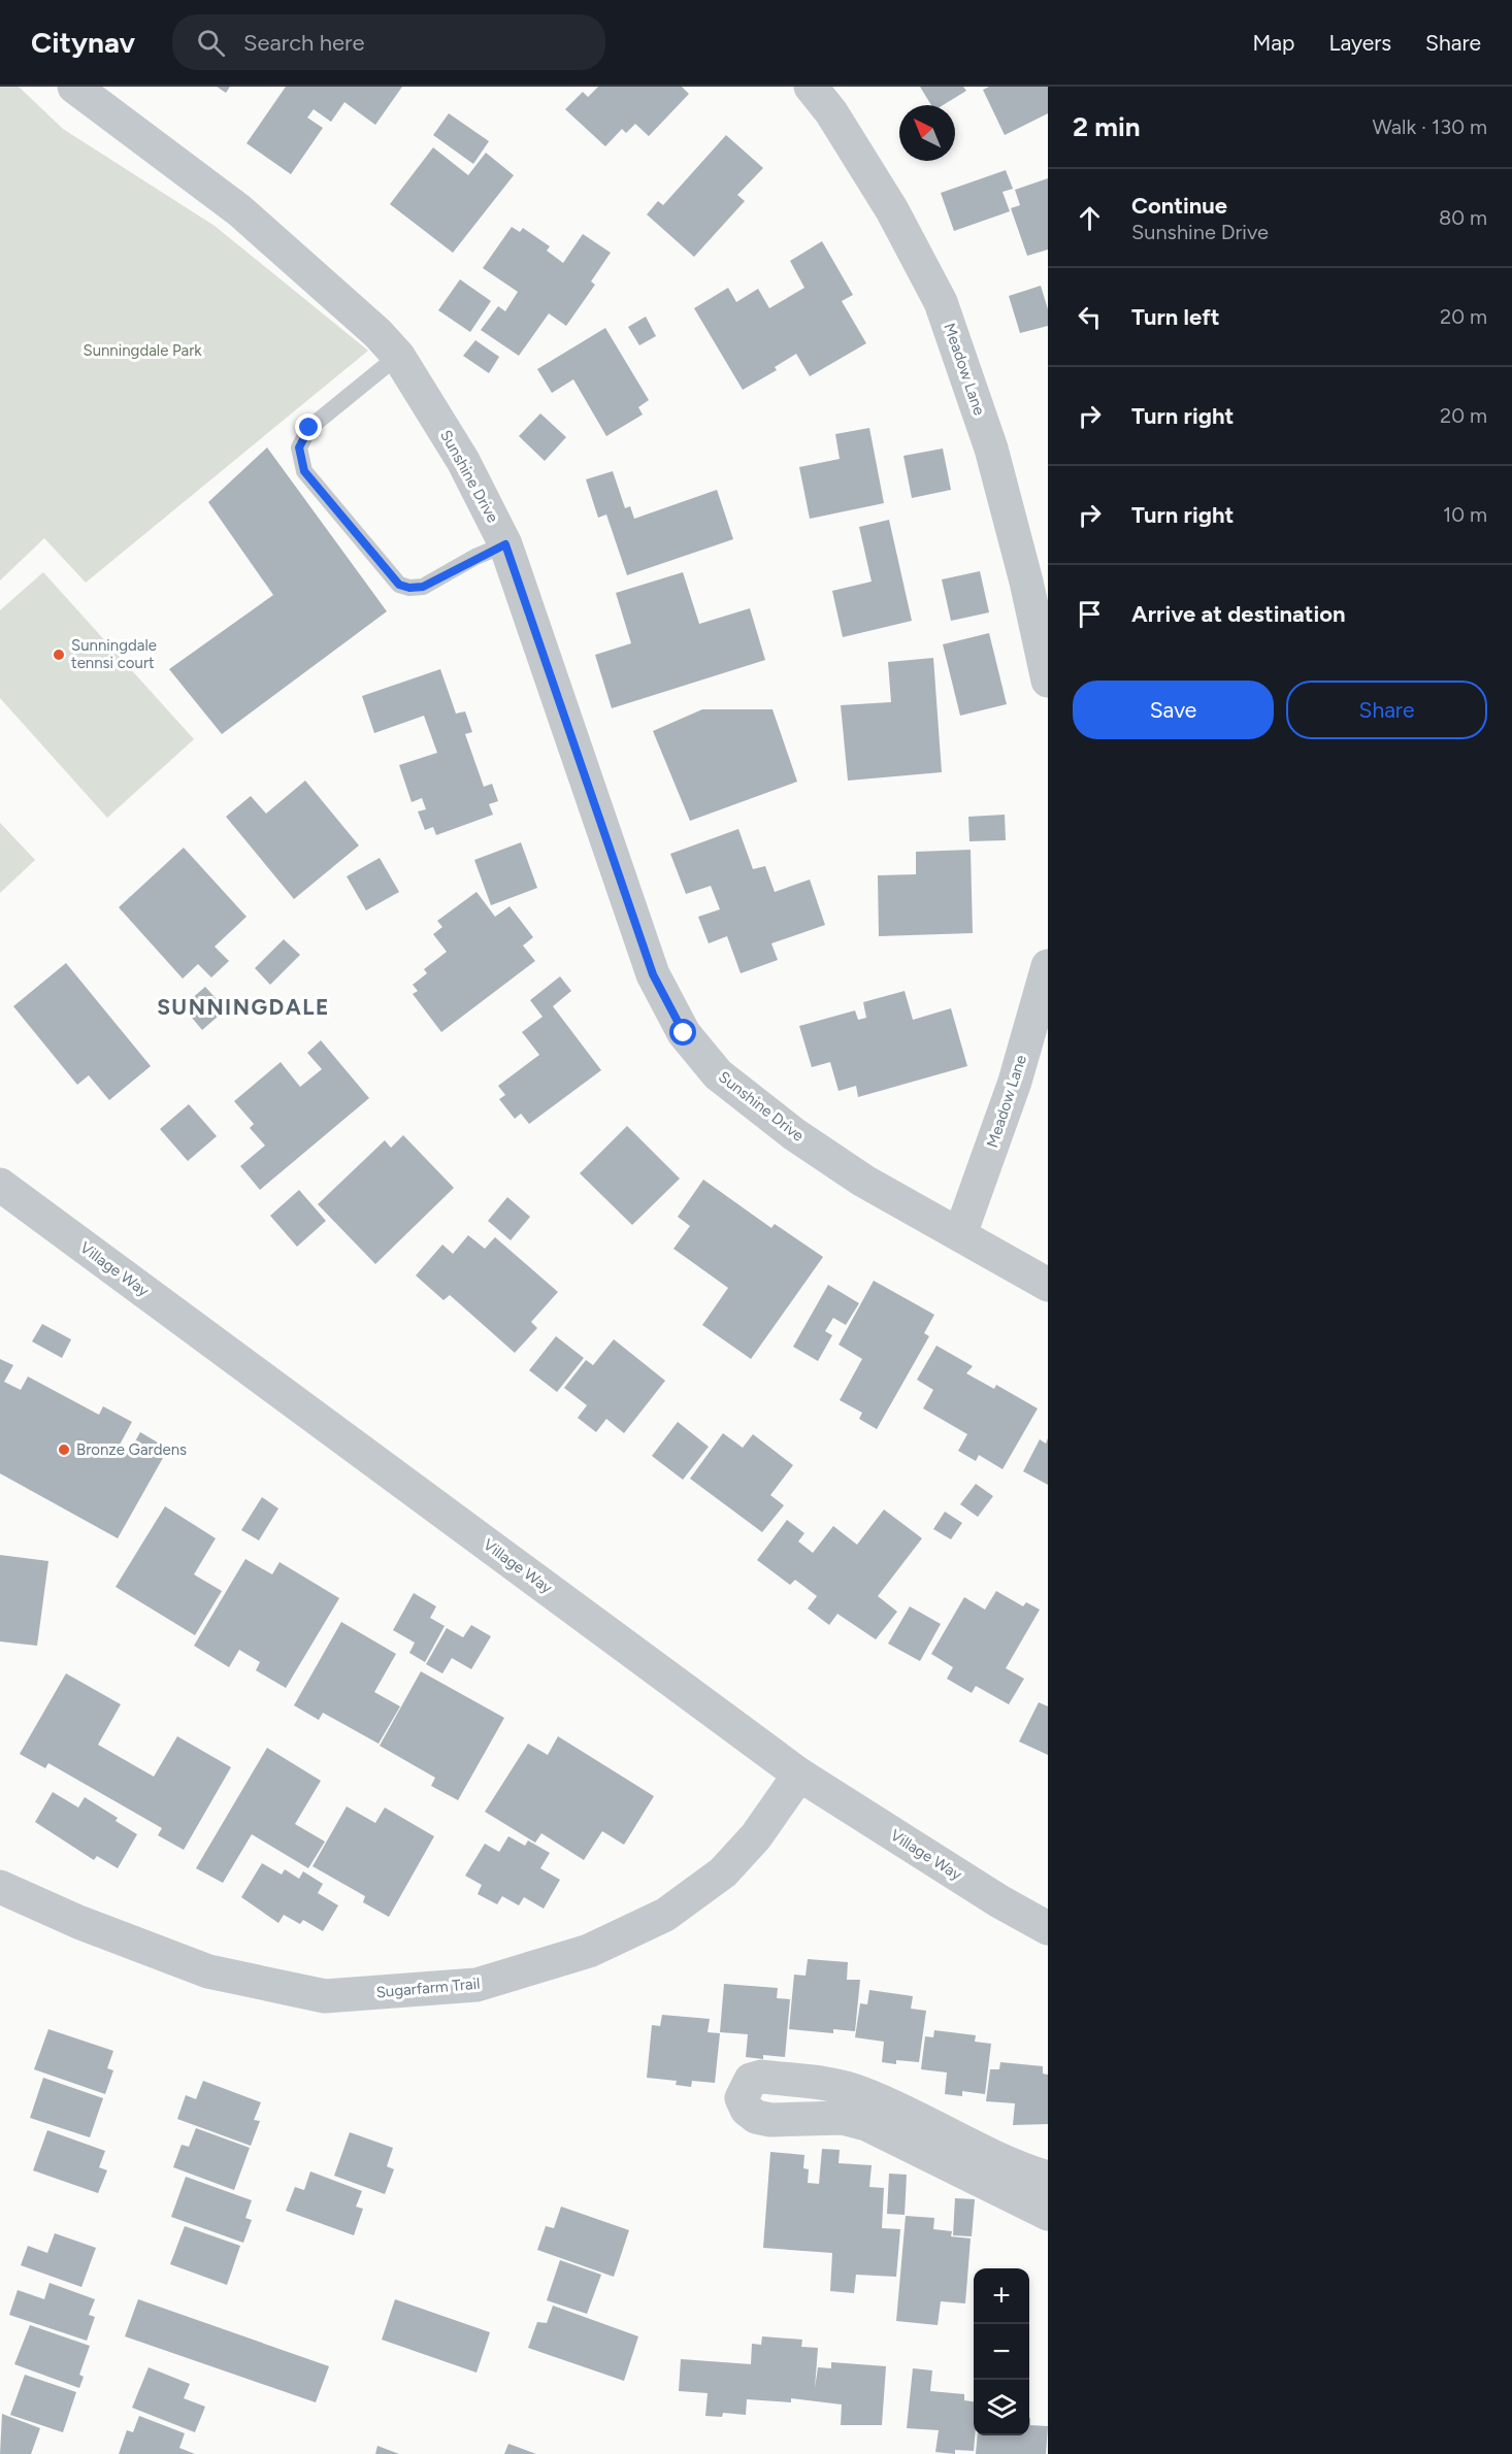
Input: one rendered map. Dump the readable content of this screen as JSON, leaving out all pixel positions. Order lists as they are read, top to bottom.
{
  "streets": {
    "street": [
      "Meadow Lane",
      "Sunshine Drive",
      "Village Way",
      "Sugarfarm Trail"
    ]
  },
  "crossings": [
    ["Meadow Lane", "Sunshine Drive"],
    ["Village Way", "Sugarfarm Trail"]
  ],
  "districts": ["SUNNINGDALE"],
  "parks": ["Sunningdale Park"],
  "places": ["Sunningdale tennsi court", "Bronze Gardens"],
  "north": "top left",
  "page": {
    "header": "Citynav",
    "search": "Search here",
    "nav": ["Map", "Layers", "Share"],
    "heading": ["2 min", "Walk · 130 m"],
    "list": [
      ["Continue", "Sunshine Drive", "80 m"],
      ["Turn left", "20 m"],
      ["Turn right", "20 m"],
      ["Turn right", "10 m"],
      "Arrive at destination"
    ],
    "buttons": ["Save", "Share"],
    "map_buttons": ["+", "−"]
  }
}
